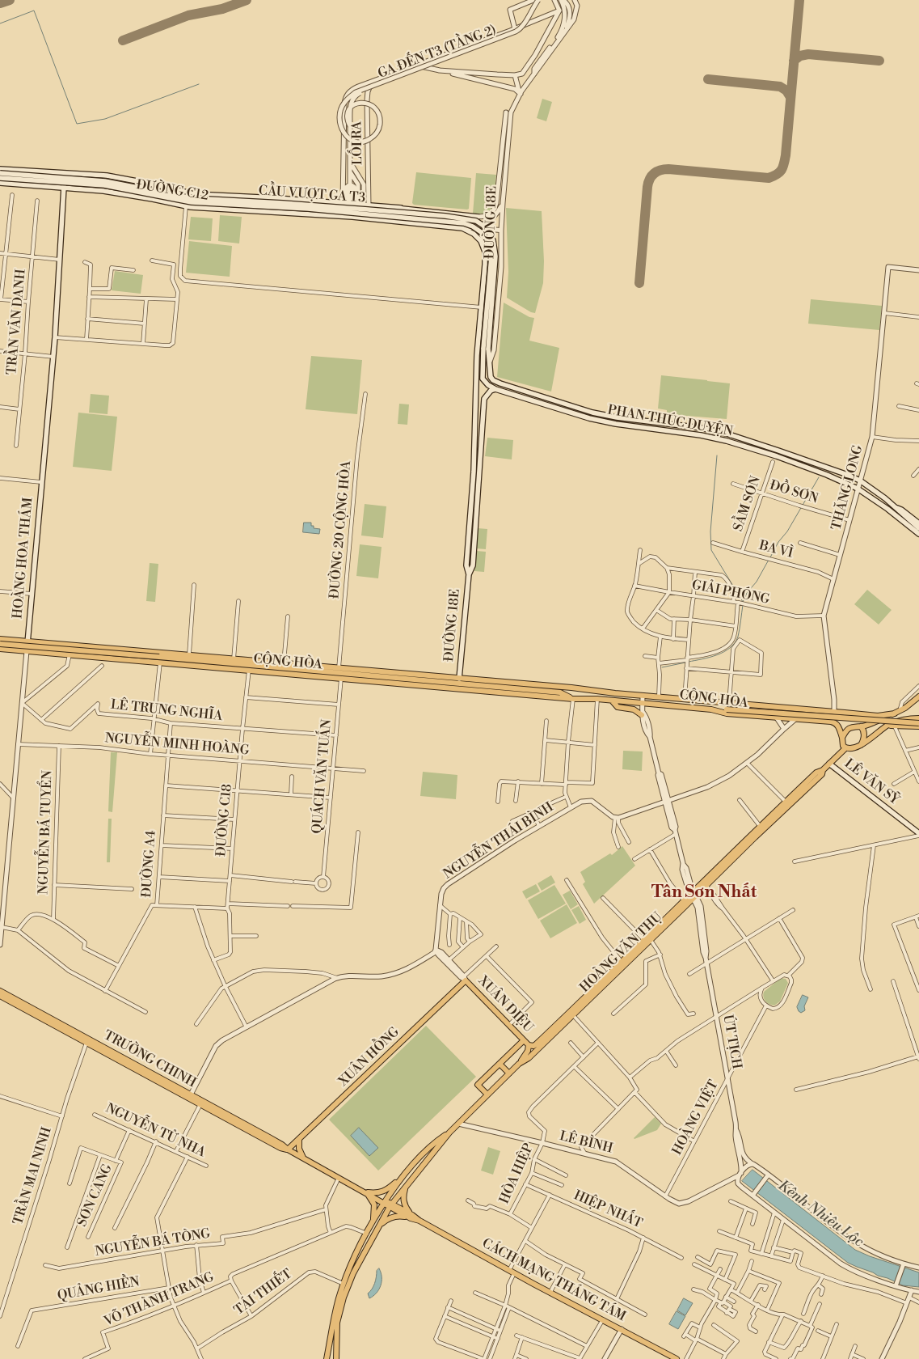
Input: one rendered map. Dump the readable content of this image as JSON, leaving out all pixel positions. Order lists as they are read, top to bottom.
{
  "streets": {
    "main road": [
      "ĐƯỜNG C12",
      "CẦU VƯỢT GA T3",
      "ĐƯỜNG 18E",
      "PHAN THÚC DUYỆN",
      "HOÀNG HOA THÁM",
      "CỘNG HÒA",
      "LÊ VĂN SỸ",
      "HOÀNG VĂN THỤ",
      "XUÂN DIỆU",
      "XUÂN HỒNG",
      "TRƯỜNG CHINH",
      "CÁCH MẠNG THÁNG TÁM"
    ],
    "street": [
      "GA ĐẾN T3 (TẦNG 2)",
      "LỐI RA",
      "TRẦN VĂN DANH",
      "THĂNG LONG",
      "ĐỒ SƠN",
      "SẦM SƠN",
      "ĐƯỜNG 20 CỘNG HÒA",
      "BA VÌ",
      "GIẢI PHÓNG",
      "LÊ TRUNG NGHĨA",
      "NGUYỄN MINH HOÀNG",
      "QUÁCH VĂN TUẤN",
      "ĐƯỜNG C18",
      "NGUYỄN BÁ TUYỂN",
      "NGUYỄN THÁI BÌNH",
      "ĐƯỜNG A4",
      "ÚT TỊCH",
      "HOÀNG VIỆT",
      "NGUYỄN TỬ NHA",
      "LÊ BÌNH",
      "HÒA HIỆP",
      "TRẦN MAI NINH",
      "SƠN CANG",
      "HIỆP NHẤT",
      "NGUYỄN BÁ TÒNG",
      "QUẢNG HIỀN",
      "TÁI THIẾT",
      "VÕ THÀNH TRANG"
    ]
  },
  "crossings": [
    ["GA ĐẾN T3 (TẦNG 2)", "LỐI RA"],
    ["LỐI RA", "ĐƯỜNG C12"],
    ["ĐƯỜNG C12", "ĐƯỜNG 18E"],
    ["ĐƯỜNG C12", "HOÀNG HOA THÁM"],
    ["CẦU VƯỢT GA T3", "ĐƯỜNG 18E"],
    ["ĐƯỜNG 18E", "PHAN THÚC DUYỆN"],
    ["ĐƯỜNG 18E", "CỘNG HÒA"],
    ["PHAN THÚC DUYỆN", "THĂNG LONG"],
    ["THĂNG LONG", "ĐỒ SƠN"],
    ["THĂNG LONG", "BA VÌ"],
    ["THĂNG LONG", "GIẢI PHÓNG"],
    ["THĂNG LONG", "CỘNG HÒA"],
    ["ĐỒ SƠN", "SẦM SƠN"],
    ["SẦM SƠN", "BA VÌ"],
    ["ĐƯỜNG 20 CỘNG HÒA", "CỘNG HÒA"],
    ["HOÀNG HOA THÁM", "CỘNG HÒA"],
    ["HOÀNG HOA THÁM", "LÊ TRUNG NGHĨA"],
    ["HOÀNG HOA THÁM", "NGUYỄN MINH HOÀNG"],
    ["CỘNG HÒA", "QUÁCH VĂN TUẤN"],
    ["CỘNG HÒA", "ĐƯỜNG C18"],
    ["CỘNG HÒA", "HOÀNG VĂN THỤ"],
    ["CỘNG HÒA", "ÚT TỊCH"],
    ["LÊ TRUNG NGHĨA", "QUÁCH VĂN TUẤN"],
    ["LÊ TRUNG NGHĨA", "ĐƯỜNG C18"],
    ["LÊ TRUNG NGHĨA", "ĐƯỜNG A4"],
    ["NGUYỄN MINH HOÀNG", "QUÁCH VĂN TUẤN"],
    ["NGUYỄN MINH HOÀNG", "ĐƯỜNG C18"],
    ["NGUYỄN MINH HOÀNG", "NGUYỄN BÁ TUYỂN"],
    ["NGUYỄN MINH HOÀNG", "ĐƯỜNG A4"],
    ["LÊ VĂN SỸ", "HOÀNG VĂN THỤ"],
    ["NGUYỄN THÁI BÌNH", "XUÂN DIỆU"],
    ["HOÀNG VĂN THỤ", "XUÂN DIỆU"],
    ["HOÀNG VĂN THỤ", "ÚT TỊCH"],
    ["HOÀNG VĂN THỤ", "TRƯỜNG CHINH"],
    ["HOÀNG VĂN THỤ", "LÊ BÌNH"],
    ["HOÀNG VĂN THỤ", "CÁCH MẠNG THÁNG TÁM"],
    ["HOÀNG VĂN THỤ", "TÁI THIẾT"],
    ["HOÀNG VĂN THỤ", "VÕ THÀNH TRANG"],
    ["XUÂN DIỆU", "XUÂN HỒNG"],
    ["ÚT TỊCH", "HOÀNG VIỆT"],
    ["ÚT TỊCH", "LÊ BÌNH"],
    ["XUÂN HỒNG", "TRƯỜNG CHINH"],
    ["TRƯỜNG CHINH", "TRẦN MAI NINH"],
    ["TRƯỜNG CHINH", "CÁCH MẠNG THÁNG TÁM"],
    ["HOÀNG VIỆT", "LÊ BÌNH"],
    ["LÊ BÌNH", "HÒA HIỆP"],
    ["HÒA HIỆP", "HIỆP NHẤT"]
  ],
  "districts": ["Tân Sơn Nhất"],
  "water": ["Kênh Nhiêu Lộc"]
}
